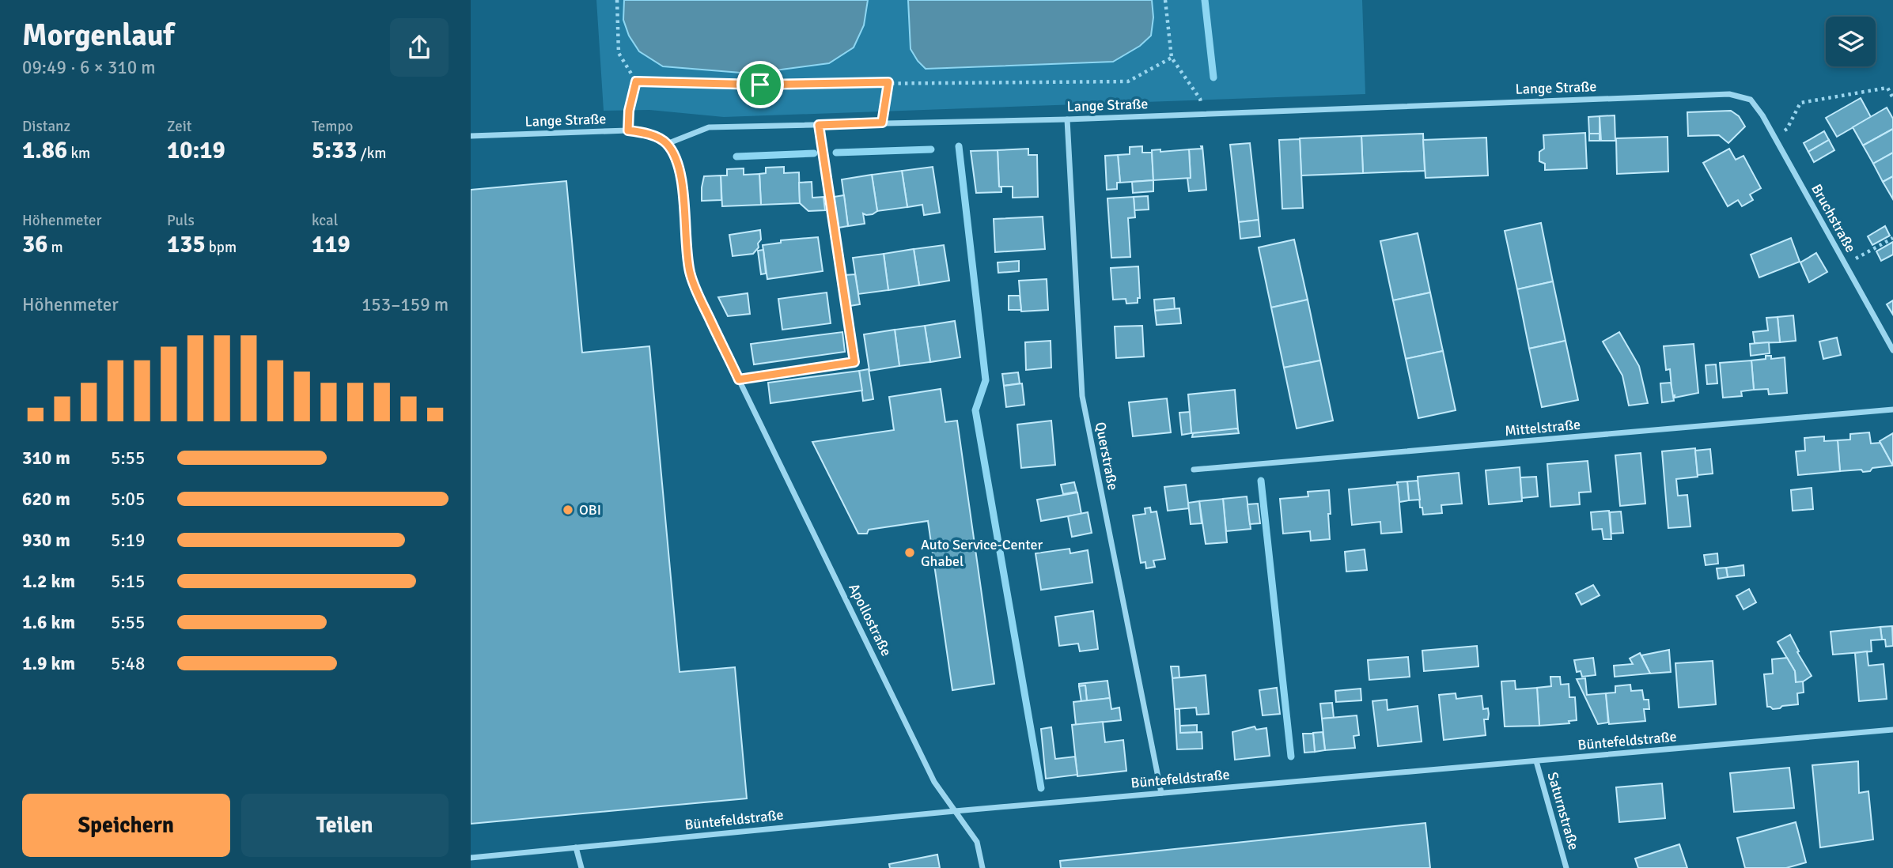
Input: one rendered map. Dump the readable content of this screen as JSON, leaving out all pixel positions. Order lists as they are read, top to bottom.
{
  "streets": {
    "street": [
      "Lange Straße",
      "Bruchstraße",
      "Mittelstraße",
      "Querstraße",
      "Apollostraße",
      "Büntefeldstraße",
      "Saturnstraße"
    ]
  },
  "crossings": [
    ["Lange Straße", "Bruchstraße"],
    ["Lange Straße", "Querstraße"],
    ["Lange Straße", "Apollostraße"],
    ["Querstraße", "Büntefeldstraße"],
    ["Apollostraße", "Büntefeldstraße"],
    ["Büntefeldstraße", "Saturnstraße"]
  ],
  "places": ["OBI", "Auto Service-Center Ghabel"],
  "page": {
    "heading": ["Morgenlauf", "09:49 · 6 × 310 m"],
    "stats": [
      ["Distanz", "1.86 km"],
      ["Zeit", "10:19"],
      ["Tempo", "5:33 /km"],
      ["Höhenmeter", "36 m"],
      ["Puls", "135 bpm"],
      ["kcal", "119"]
    ],
    "chart": ["Höhenmeter", "153–159 m"],
    "list": [
      {
        "name": "310 m",
        "note": "5:55"
      },
      {
        "name": "620 m",
        "note": "5:05"
      },
      {
        "name": "930 m",
        "note": "5:19"
      },
      {
        "name": "1.2 km",
        "note": "5:15"
      },
      {
        "name": "1.6 km",
        "note": "5:55"
      },
      {
        "name": "1.9 km",
        "note": "5:48"
      }
    ],
    "buttons": ["Speichern", "Teilen"]
  }
}
